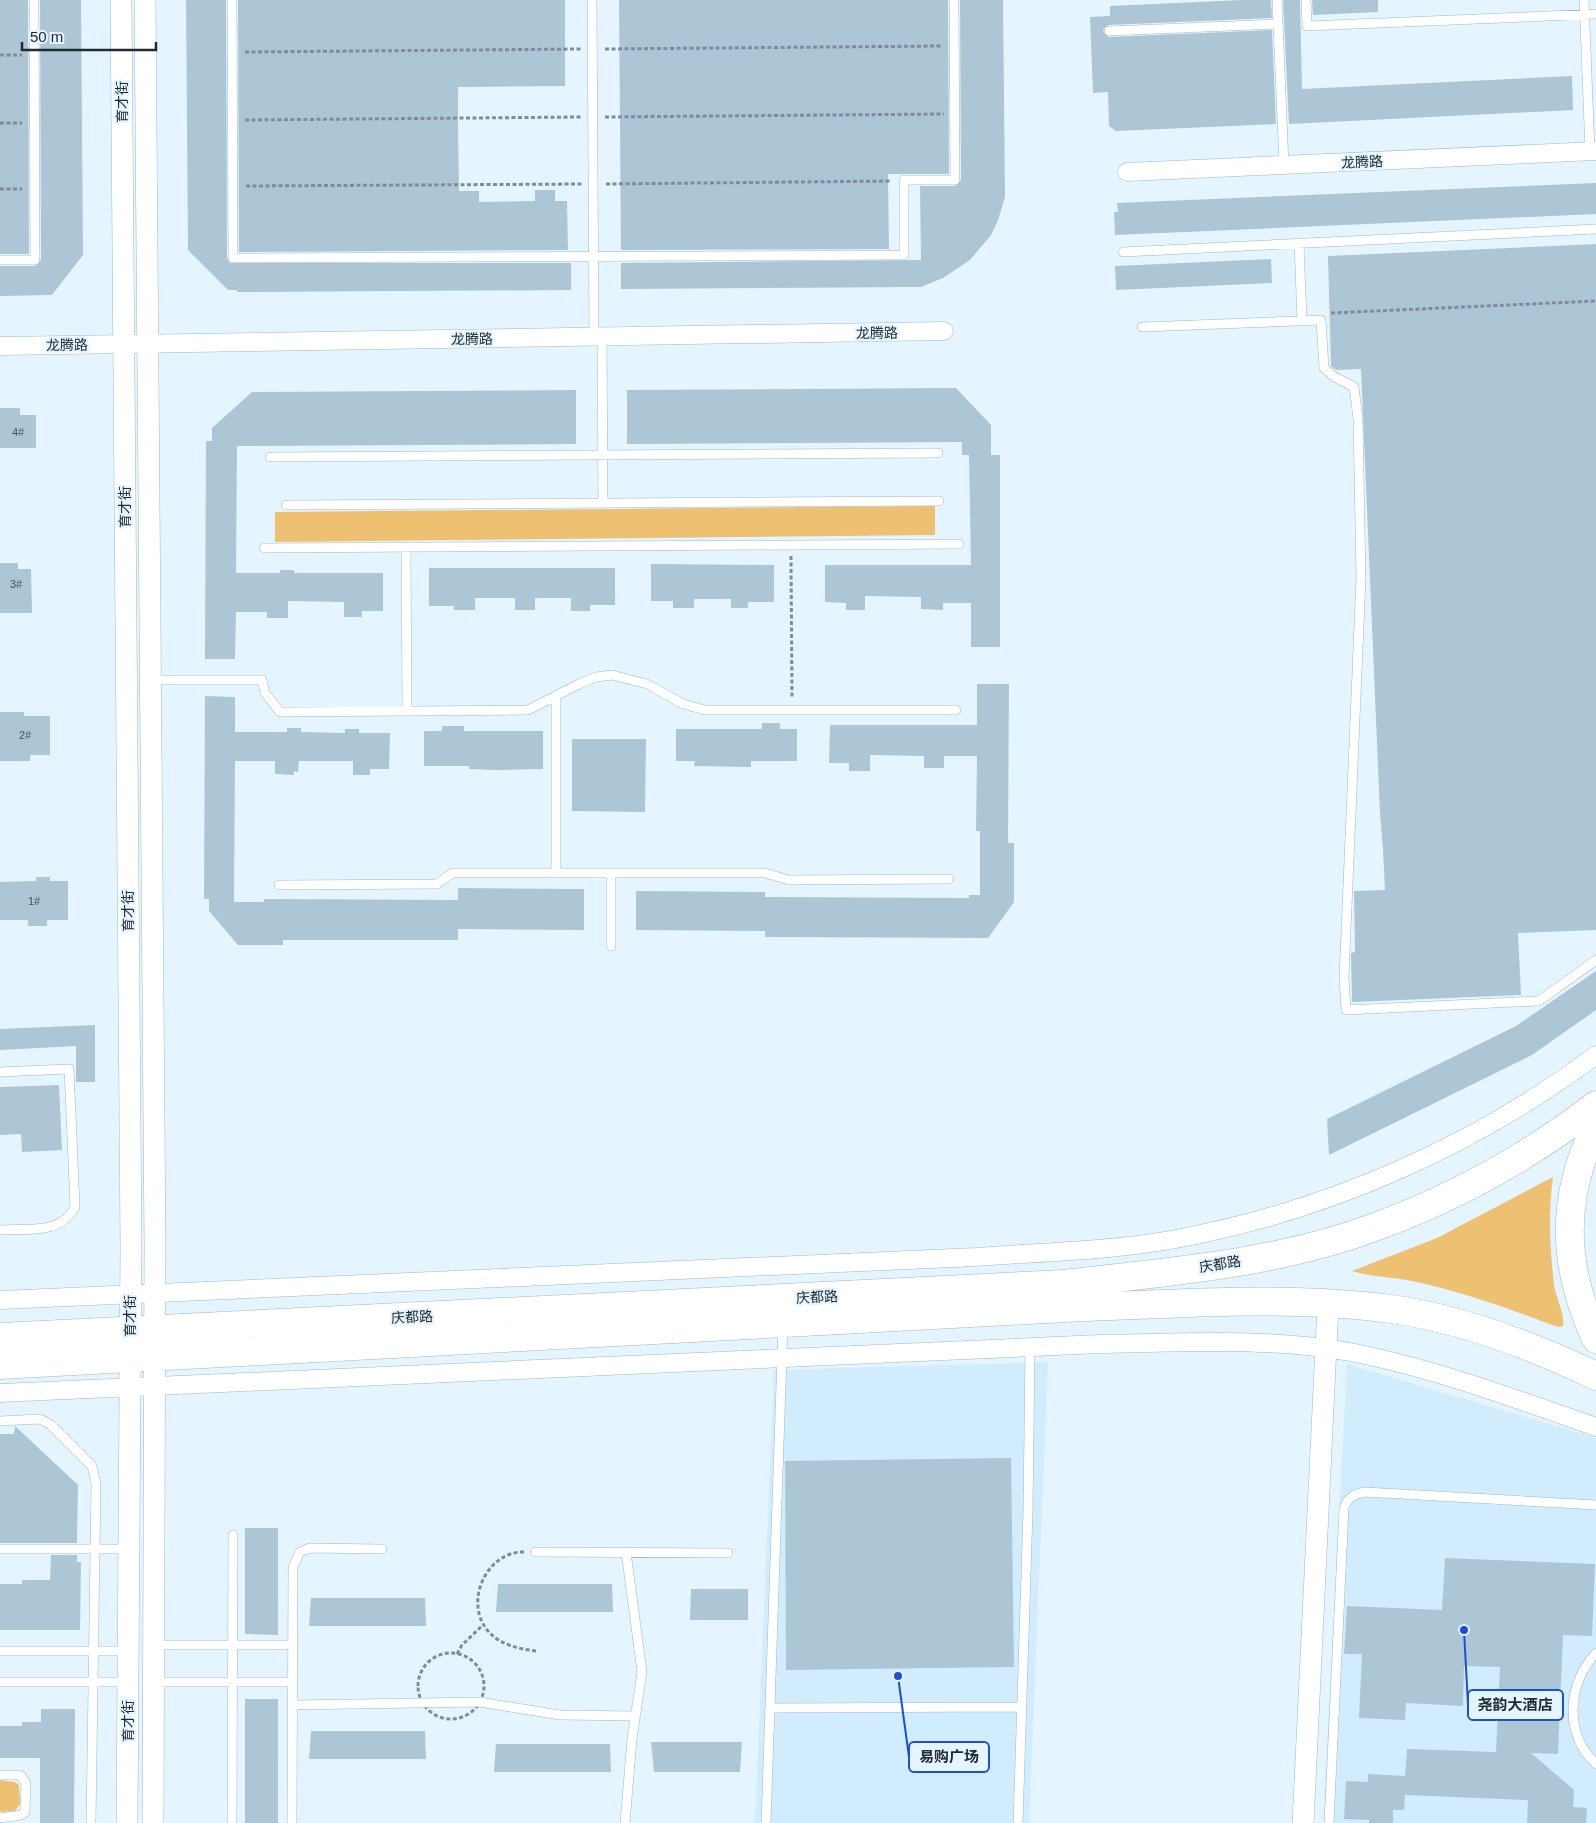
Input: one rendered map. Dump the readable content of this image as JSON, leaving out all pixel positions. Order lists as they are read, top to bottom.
{
  "streets": {
    "highway": ["庆都路"],
    "street": ["育才街", "龙腾路"]
  },
  "crossings": [
    ["育才街", "龙腾路"],
    ["育才街", "庆都路"]
  ],
  "places": ["尧韵大酒店", "易购广场"],
  "house_numbers": [
    "4#",
    "3#",
    "2#",
    "1#"
  ],
  "scale_bar": "50 m"
}
